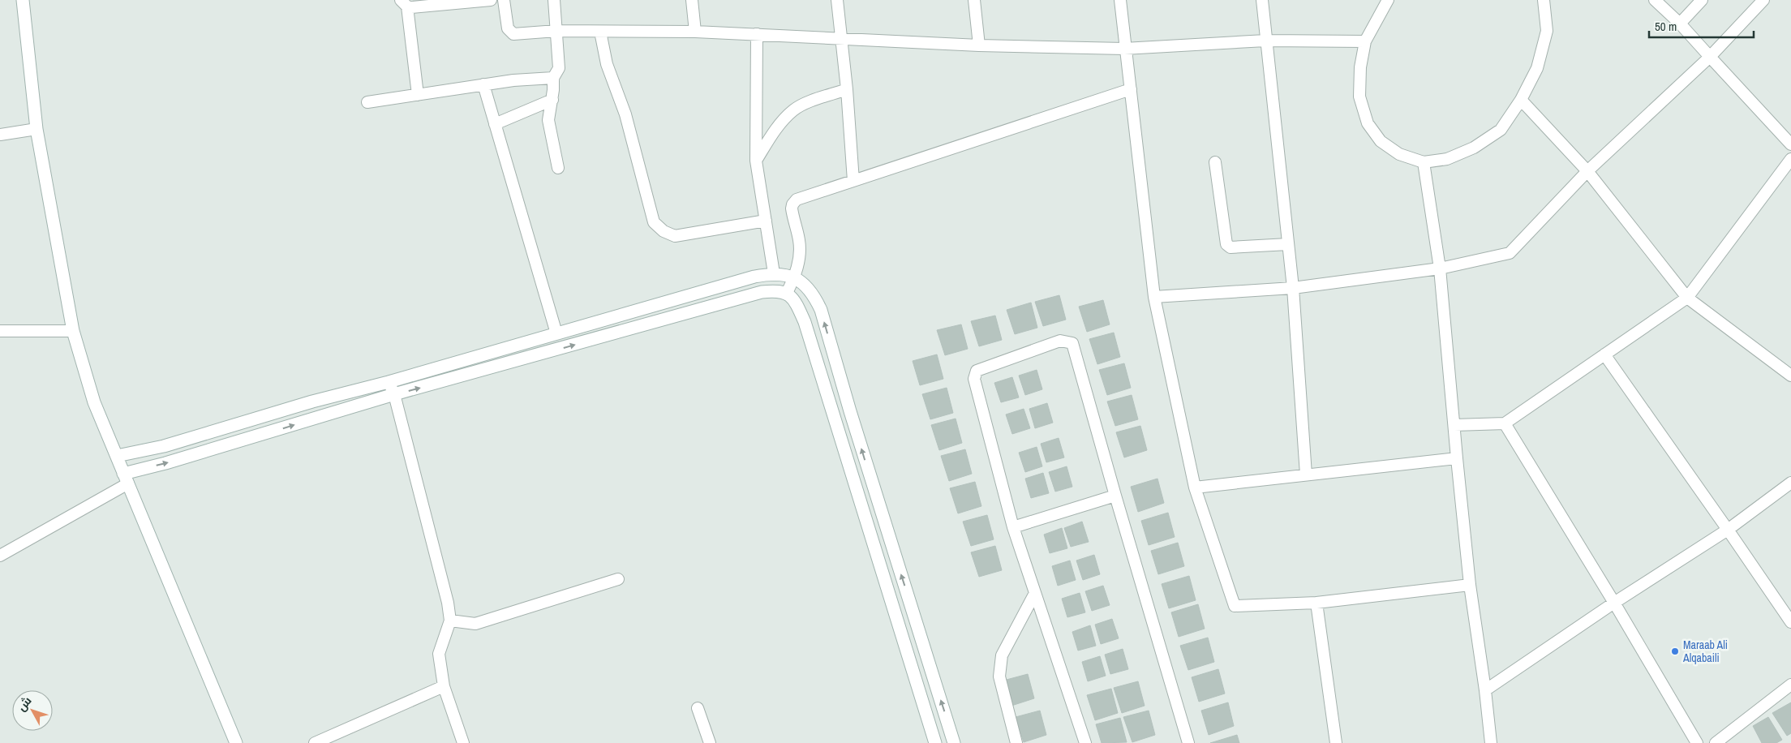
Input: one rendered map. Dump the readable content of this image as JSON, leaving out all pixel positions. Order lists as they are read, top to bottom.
{
  "places": ["Maraab Ali Alqabaili"],
  "scale_bar": "50 m",
  "north": "top left"
}
